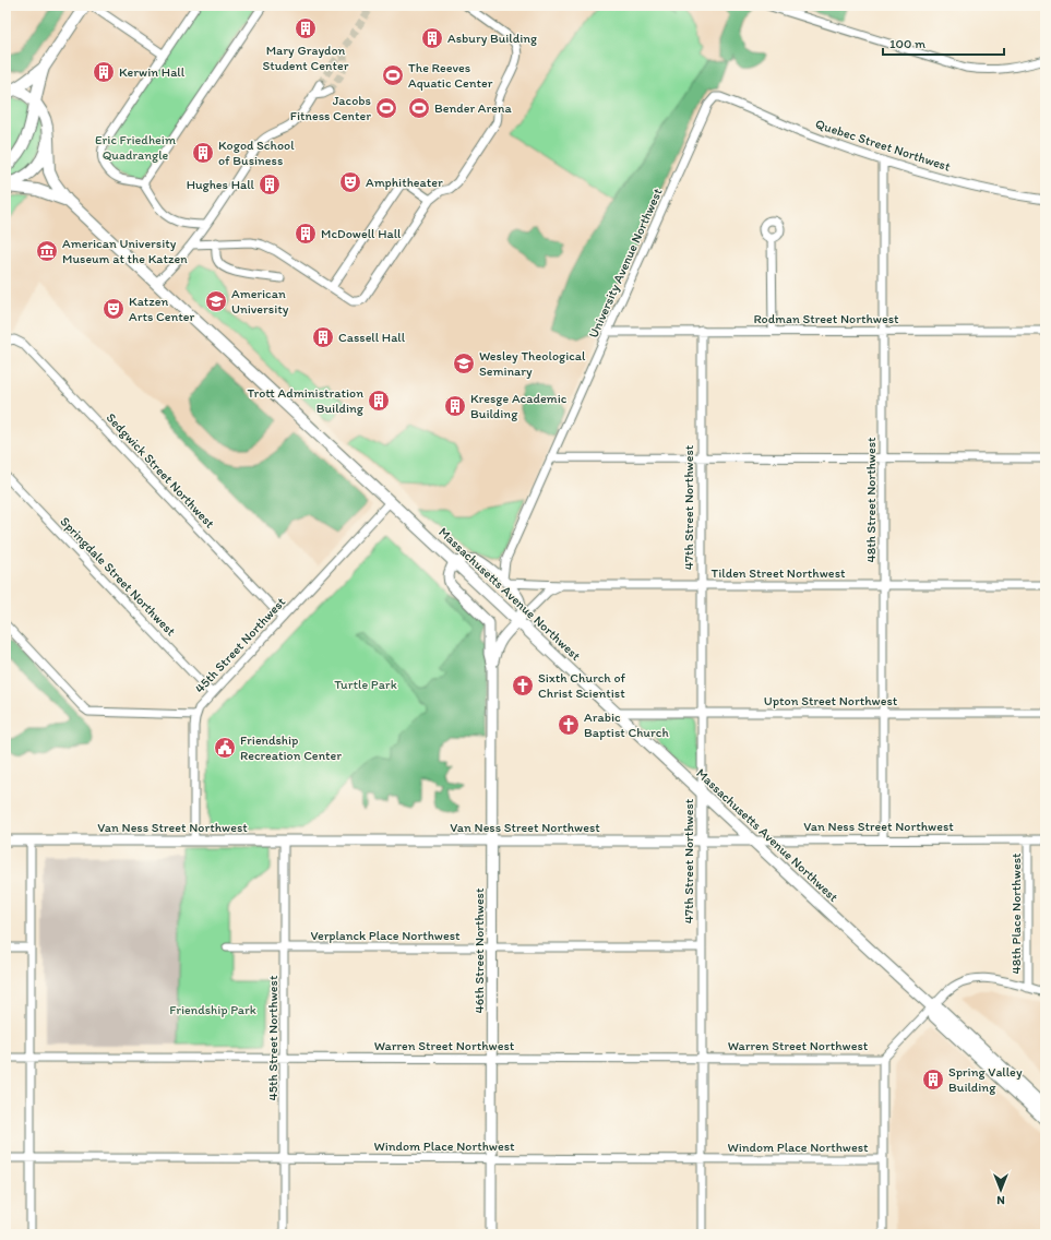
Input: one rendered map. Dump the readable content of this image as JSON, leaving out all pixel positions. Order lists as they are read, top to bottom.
{
  "streets": {
    "main road": ["Massachusetts Avenue Northwest"],
    "street": [
      "Quebec Street Northwest",
      "University Avenue Northwest",
      "Rodman Street Northwest",
      "Sedgwick Street Northwest",
      "48th Street Northwest",
      "47th Street Northwest",
      "Tilden Street Northwest",
      "Springdale Street Northwest",
      "45th Street Northwest",
      "Upton Street Northwest",
      "Van Ness Street Northwest",
      "48th Place Northwest",
      "Verplanck Place Northwest",
      "46th Street Northwest",
      "Warren Street Northwest",
      "Windom Place Northwest"
    ]
  },
  "crossings": [
    ["Quebec Street Northwest", "University Avenue Northwest"],
    ["Quebec Street Northwest", "48th Street Northwest"],
    ["University Avenue Northwest", "Rodman Street Northwest"],
    ["University Avenue Northwest", "Tilden Street Northwest"],
    ["Rodman Street Northwest", "48th Street Northwest"],
    ["Rodman Street Northwest", "47th Street Northwest"],
    ["Sedgwick Street Northwest", "45th Street Northwest"],
    ["48th Street Northwest", "Tilden Street Northwest"],
    ["48th Street Northwest", "Upton Street Northwest"],
    ["48th Street Northwest", "Van Ness Street Northwest"],
    ["47th Street Northwest", "Tilden Street Northwest"],
    ["47th Street Northwest", "Massachusetts Avenue Northwest"],
    ["47th Street Northwest", "Upton Street Northwest"],
    ["47th Street Northwest", "Van Ness Street Northwest"],
    ["47th Street Northwest", "Verplanck Place Northwest"],
    ["47th Street Northwest", "Warren Street Northwest"],
    ["47th Street Northwest", "Windom Place Northwest"],
    ["Tilden Street Northwest", "Massachusetts Avenue Northwest"],
    ["Springdale Street Northwest", "45th Street Northwest"],
    ["Massachusetts Avenue Northwest", "45th Street Northwest"],
    ["Massachusetts Avenue Northwest", "Upton Street Northwest"],
    ["Massachusetts Avenue Northwest", "Van Ness Street Northwest"],
    ["45th Street Northwest", "Van Ness Street Northwest"],
    ["45th Street Northwest", "Verplanck Place Northwest"],
    ["45th Street Northwest", "Warren Street Northwest"],
    ["45th Street Northwest", "Windom Place Northwest"],
    ["Van Ness Street Northwest", "48th Place Northwest"],
    ["Van Ness Street Northwest", "46th Street Northwest"],
    ["Verplanck Place Northwest", "46th Street Northwest"],
    ["46th Street Northwest", "Warren Street Northwest"],
    ["46th Street Northwest", "Windom Place Northwest"]
  ],
  "parks": ["Eric Friedheim Quadrangle", "Turtle Park", "Friendship Park"],
  "places": {
    "building": [
      "Mary Graydon Student Center",
      "Asbury Building",
      "Kerwin Hall",
      "Kogod School of Business",
      "Hughes Hall",
      "McDowell Hall",
      "Cassell Hall",
      "Trott Administration Building",
      "Kresge Academic Building",
      "Spring Valley Building"
    ],
    "sports": ["The Reeves Aquatic Center", "Jacobs Fitness Center", "Bender Arena"],
    "theatre": ["Amphitheater", "Katzen Arts Center"],
    "museum": ["American University Museum at the Katzen"],
    "school or university": ["American University", "Wesley Theological Seminary"],
    "church": ["Sixth Church of Christ Scientist", "Arabic Baptist Church"],
    "public building": ["Friendship Recreation Center"]
  },
  "scale_bar": "100 m",
  "north": "bottom"
}
